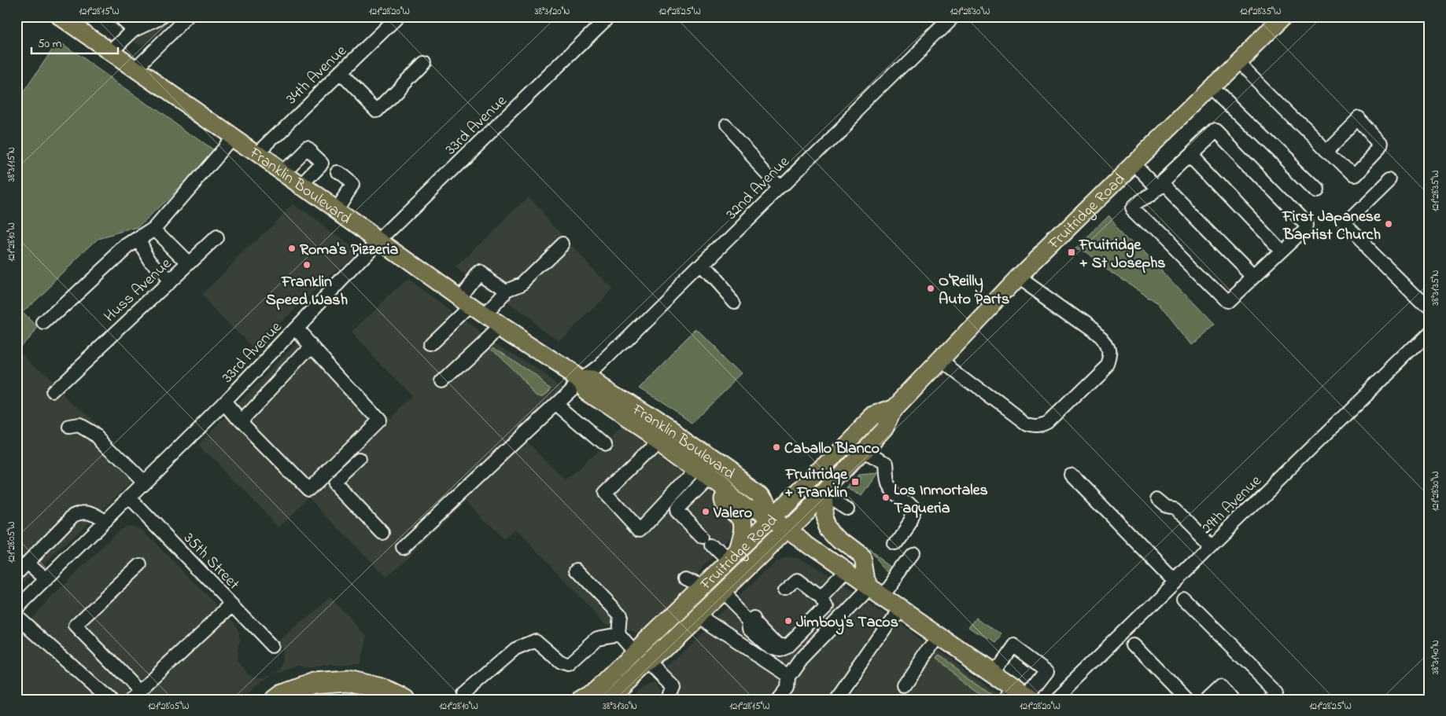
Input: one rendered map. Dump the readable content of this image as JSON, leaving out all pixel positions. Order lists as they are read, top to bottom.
{
  "streets": {
    "main road": ["Franklin Boulevard", "Fruitridge Road"],
    "street": [
      "34th Avenue",
      "33rd Avenue",
      "32nd Avenue",
      "Huss Avenue",
      "29th Avenue",
      "35th Street"
    ]
  },
  "crossings": [
    ["34th Avenue", "Franklin Boulevard"],
    ["33rd Avenue", "Franklin Boulevard"],
    ["33rd Avenue", "35th Street"],
    ["Franklin Boulevard", "32nd Avenue"],
    ["Franklin Boulevard", "Fruitridge Road"]
  ],
  "places": {
    "other": [
      "First Japanese Baptist Church",
      "Roma's Pizzeria",
      "Franklin Speed Wash",
      "O'Reilly Auto Parts",
      "Caballo Blanco",
      "Los Inmortales Taqueria",
      "Valero",
      "Jimboy's Tacos"
    ],
    "transit": ["Fruitridge + St Josephs", "Fruitridge + Franklin"]
  },
  "scale_bar": "50 m",
  "coordinates": [
    "121°28'15\"W",
    "121°28'20\"W",
    "38°31'20\"N",
    "121°28'25\"W",
    "121°28'30\"W",
    "121°28'35\"W",
    "38°31'15\"N",
    "121°28'10\"W",
    "38°31'35\"N",
    "121°28'05\"W",
    "38°31'40\"N",
    "38°31'30\"N"
  ]
}
